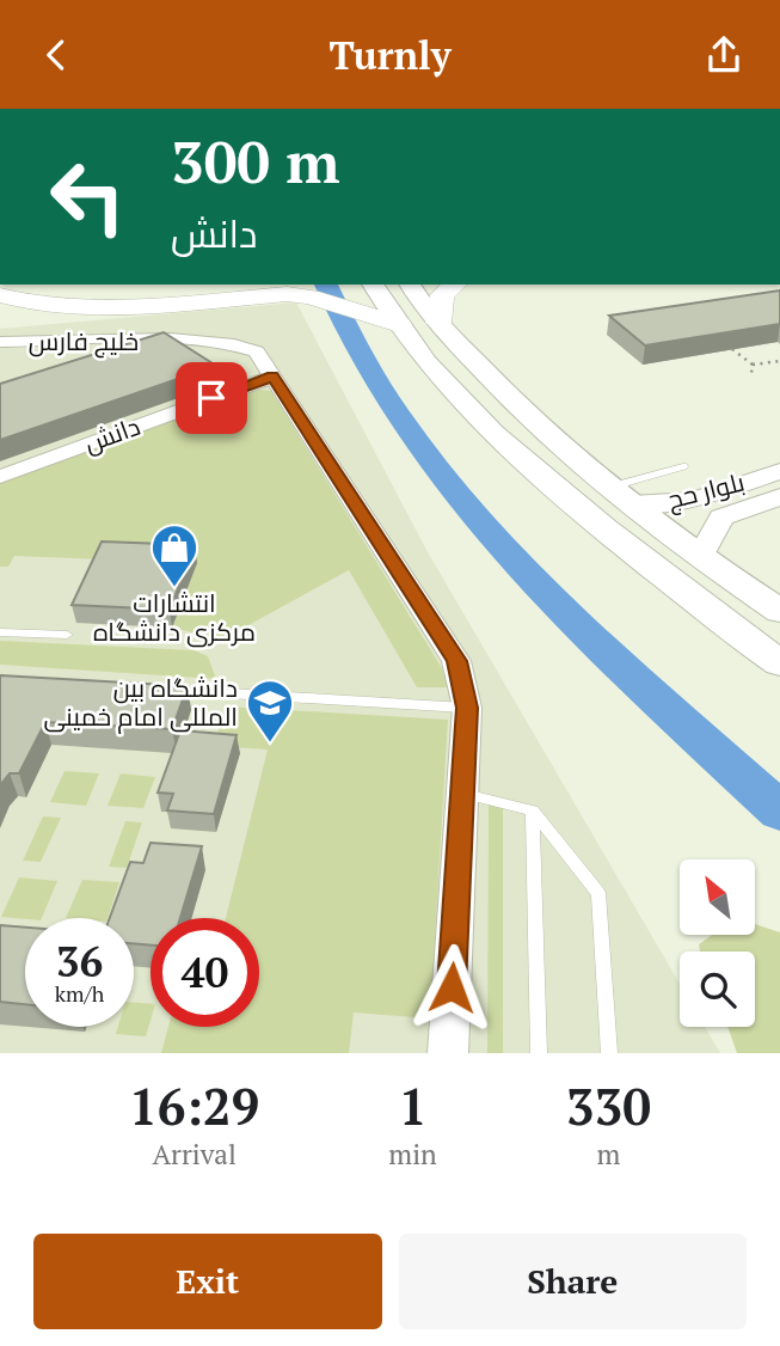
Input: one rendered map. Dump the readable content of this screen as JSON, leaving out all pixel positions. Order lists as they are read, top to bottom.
{
  "streets": {
    "main road": ["بلوار حج"],
    "street": ["خلیج فارس", "دانش"]
  },
  "crossings": [
    ["خلیج فارس", "دانش"]
  ],
  "places": {
    "shop": ["انتشارات مرکزی دانشگاه"],
    "school or university": ["دانشگاه بین المللی امام خمینی"]
  },
  "north": "top left",
  "page": {
    "header": "Turnly",
    "turn": ["300 m", "دانش"],
    "speed": "36 km/h",
    "limit": "40",
    "eta": [
      "16:29",
      "Arrival",
      "1",
      "min",
      "330",
      "m"
    ],
    "buttons": ["Exit", "Share"]
  }
}
